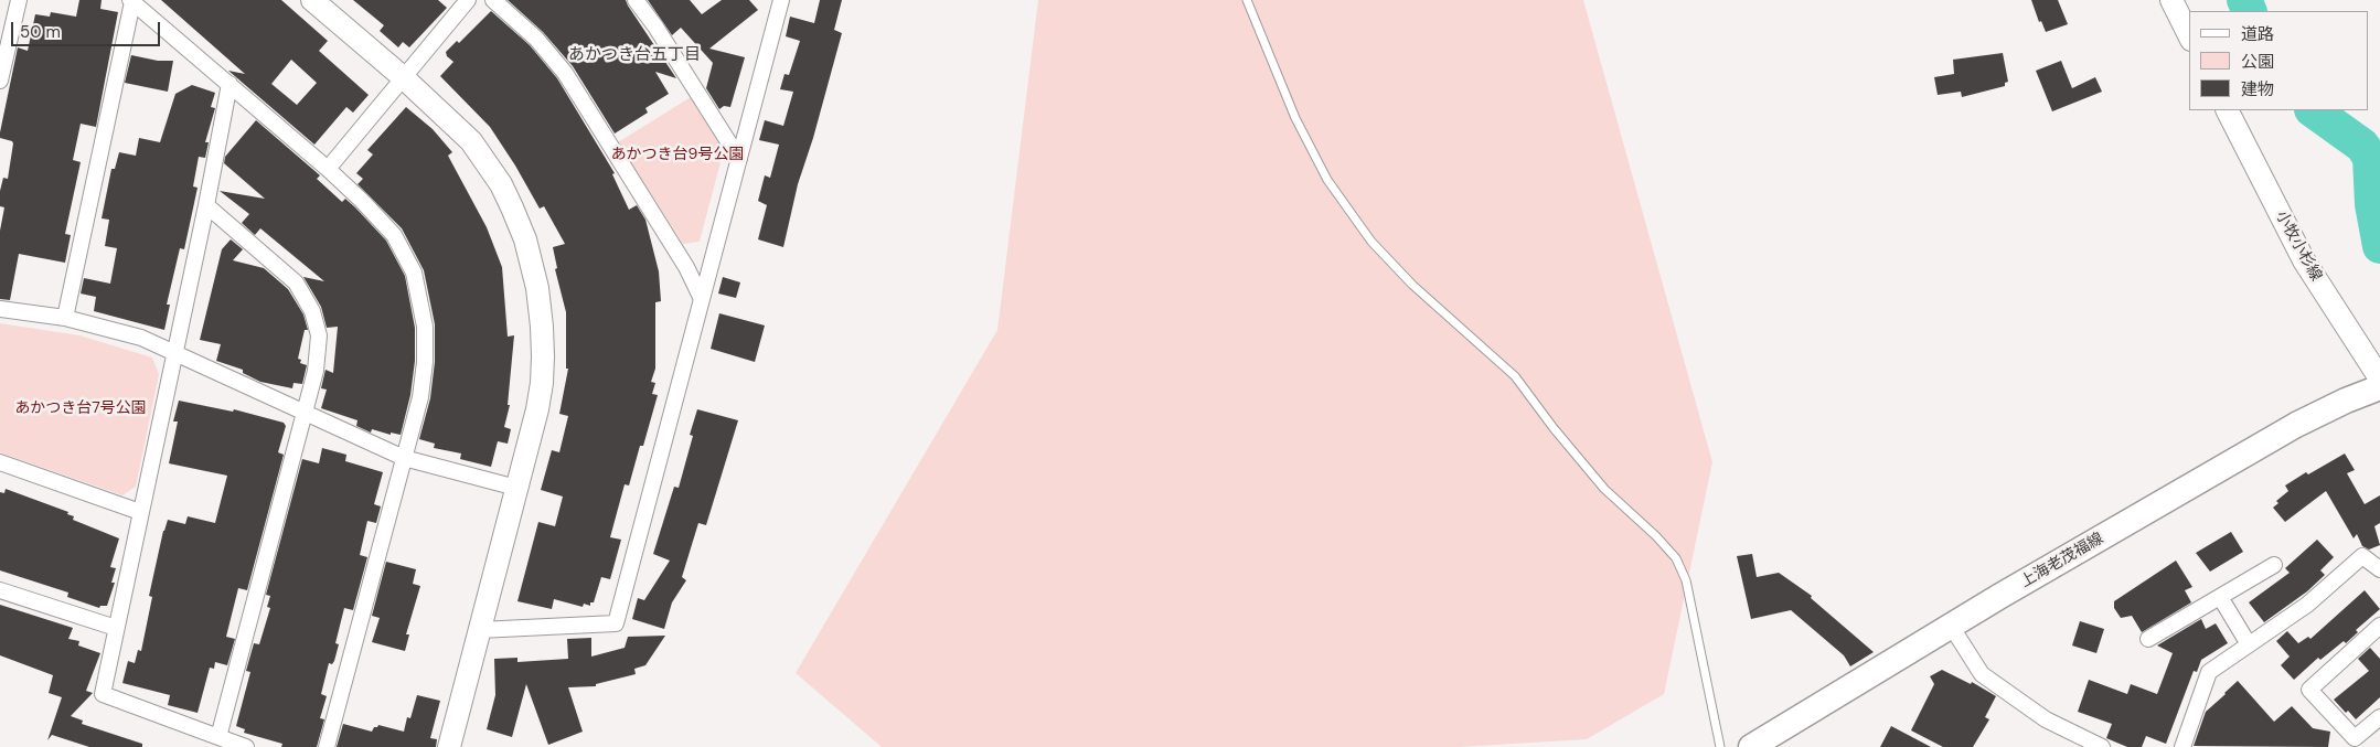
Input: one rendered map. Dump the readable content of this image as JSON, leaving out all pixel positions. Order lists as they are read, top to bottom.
{
  "streets": {
    "main road": ["上海老茂福線"],
    "street": ["小牧小杉線"]
  },
  "districts": ["あかつき台五丁目"],
  "parks": ["あかつき台9号公園", "あかつき台7号公園"],
  "legend": ["道路", "公園", "建物"],
  "scale_bar": "50 m"
}
